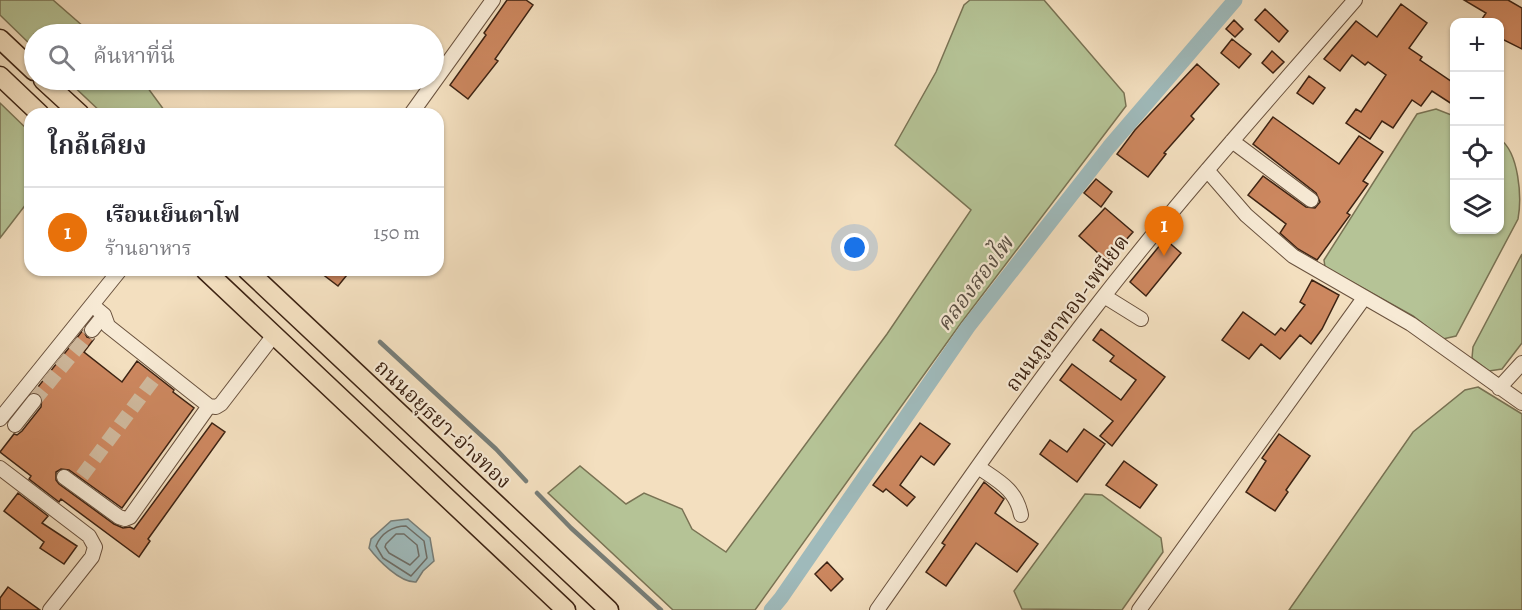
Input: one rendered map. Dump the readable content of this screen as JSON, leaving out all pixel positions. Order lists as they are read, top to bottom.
{
  "streets": {
    "main road": ["ถนนอยุธยา-อ่างทอง"],
    "street": ["ถนนภูเขาทอง-เพนียด"]
  },
  "water": ["คลองสองไพ"],
  "page": {
    "map_buttons": ["+", "−"],
    "search": "ค้นหาที่นี่",
    "heading": "ใกล้เคียง",
    "list": [
      {
        "mark": "1",
        "name": "เรือนเย็นตาโฟ",
        "note": "ร้านอาหาร",
        "value": "150 m"
      }
    ],
    "pins": "1"
  }
}
